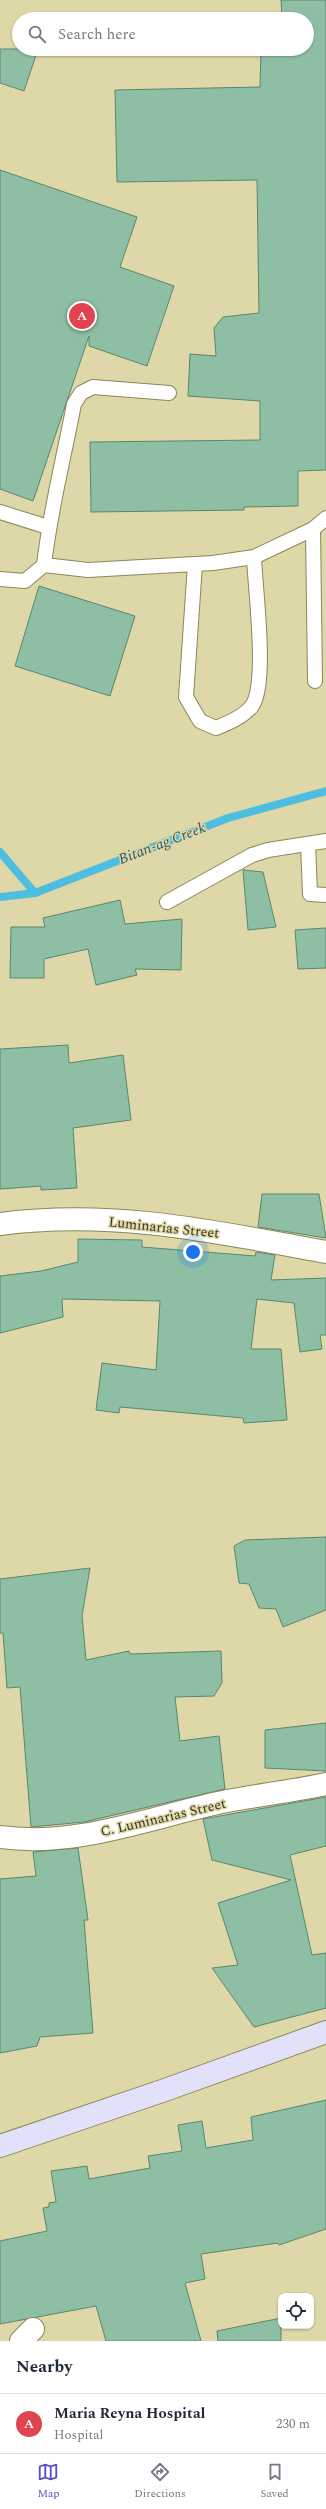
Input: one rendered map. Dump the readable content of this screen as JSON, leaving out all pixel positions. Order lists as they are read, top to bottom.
{
  "streets": {
    "street": ["Luminarias Street", "C. Luminarias Street"]
  },
  "water": ["Bitan-ag Creek"],
  "page": {
    "search": "Search here",
    "pins": "A",
    "heading": "Nearby",
    "list": [
      {
        "mark": "A",
        "name": "Maria Reyna Hospital",
        "note": "Hospital",
        "value": "230 m"
      }
    ],
    "nav": ["Map", "Directions", "Saved"]
  }
}
